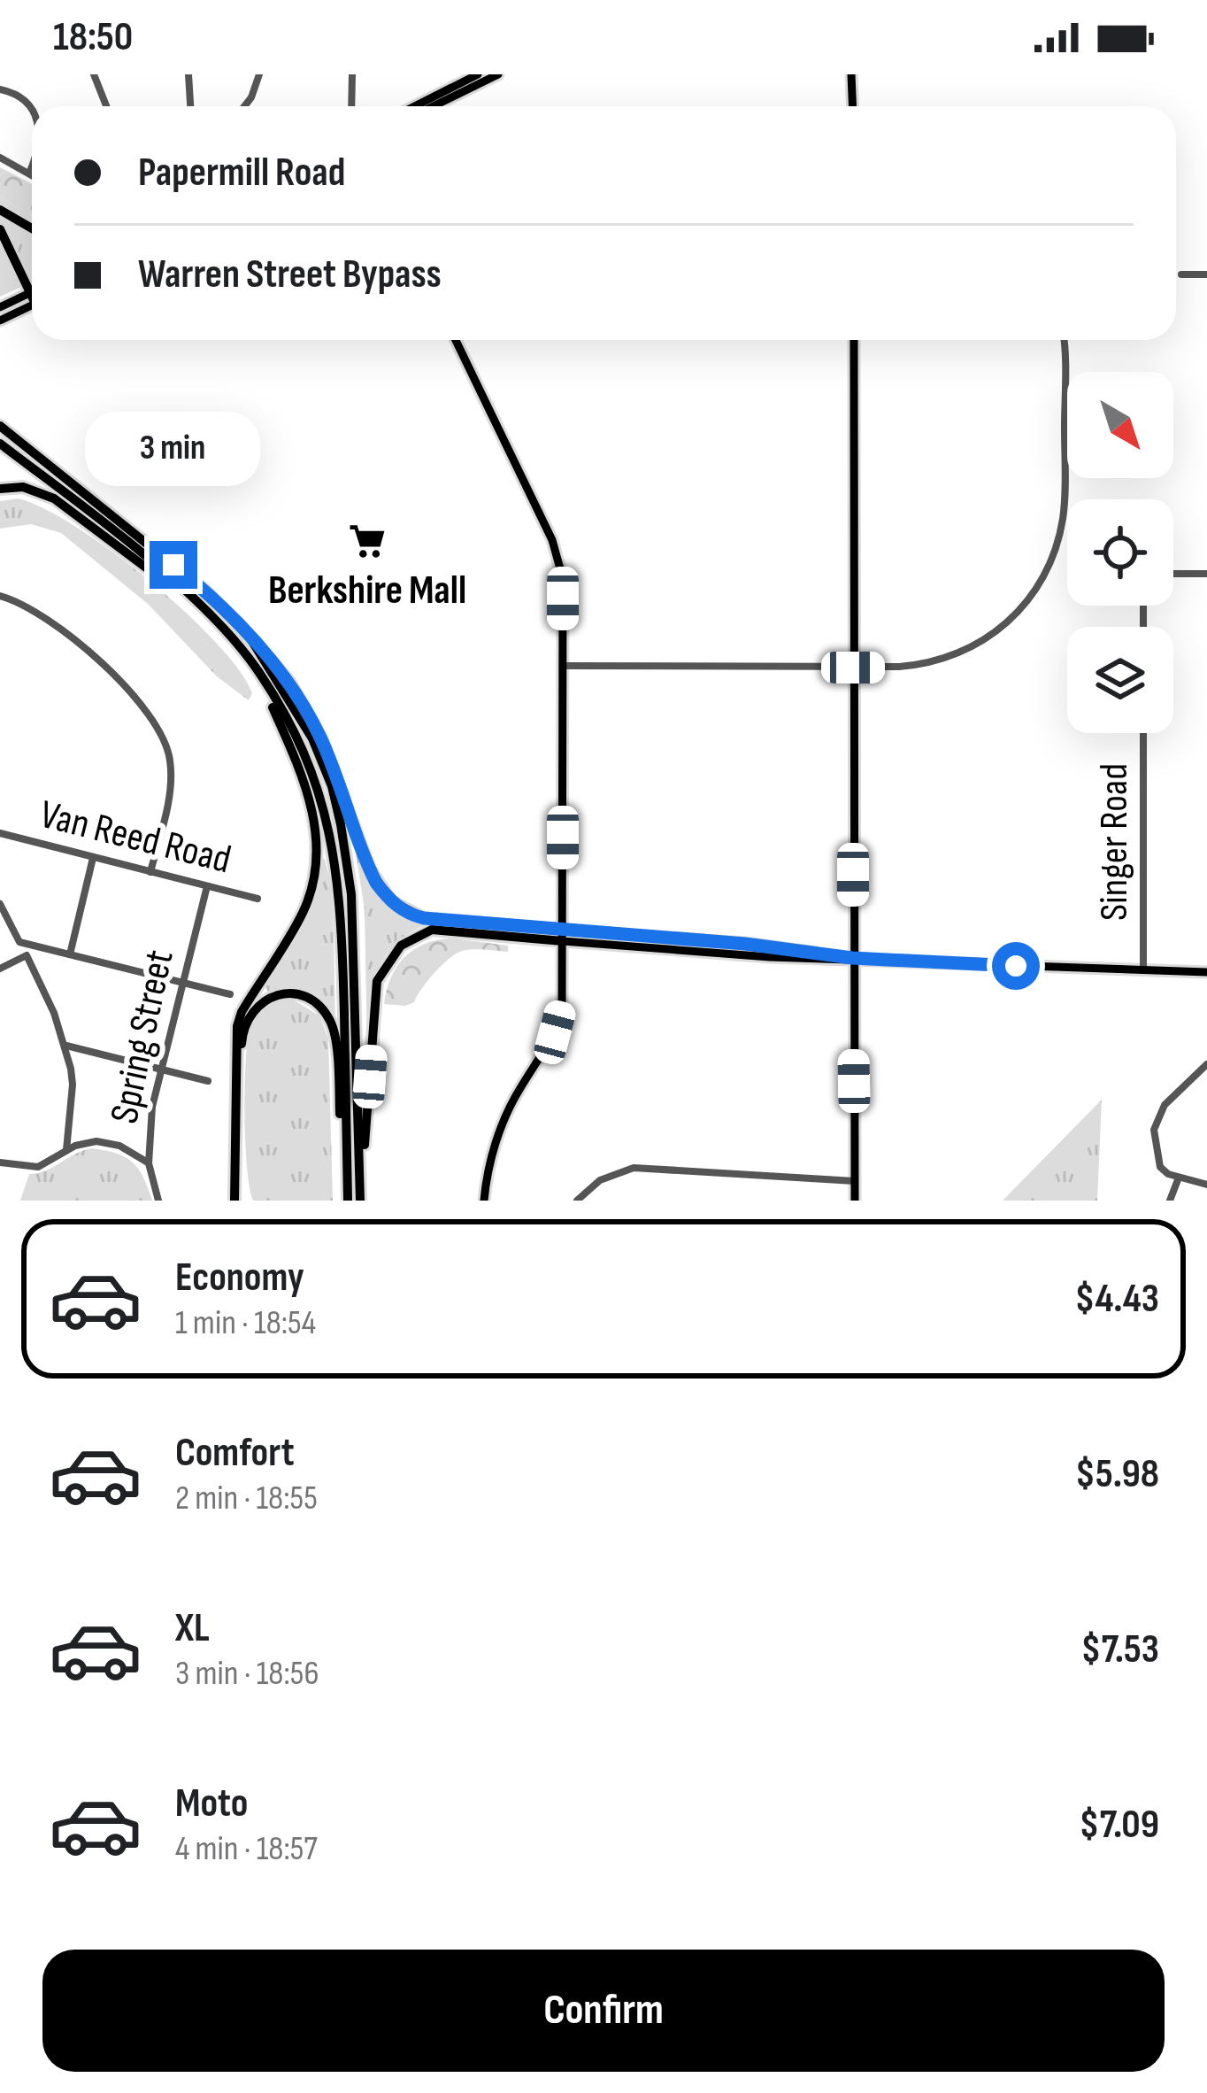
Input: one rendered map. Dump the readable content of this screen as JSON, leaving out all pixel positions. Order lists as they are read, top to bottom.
{
  "streets": {
    "street": ["Van Reed Road", "Singer Road", "Spring Street"]
  },
  "crossings": [
    ["Van Reed Road", "Spring Street"]
  ],
  "places": {
    "supermarket": ["Berkshire Mall"]
  },
  "north": "bottom right",
  "page": {
    "status": "18:50",
    "banner": ["Papermill Road", "Warren Street Bypass"],
    "bubble": "3 min",
    "list": [
      {
        "name": "Economy",
        "note": "1 min · 18:54",
        "value": "$4.43"
      },
      {
        "name": "Comfort",
        "note": "2 min · 18:55",
        "value": "$5.98"
      },
      {
        "name": "XL",
        "note": "3 min · 18:56",
        "value": "$7.53"
      },
      {
        "name": "Moto",
        "note": "4 min · 18:57",
        "value": "$7.09"
      }
    ],
    "buttons": "Confirm"
  }
}
